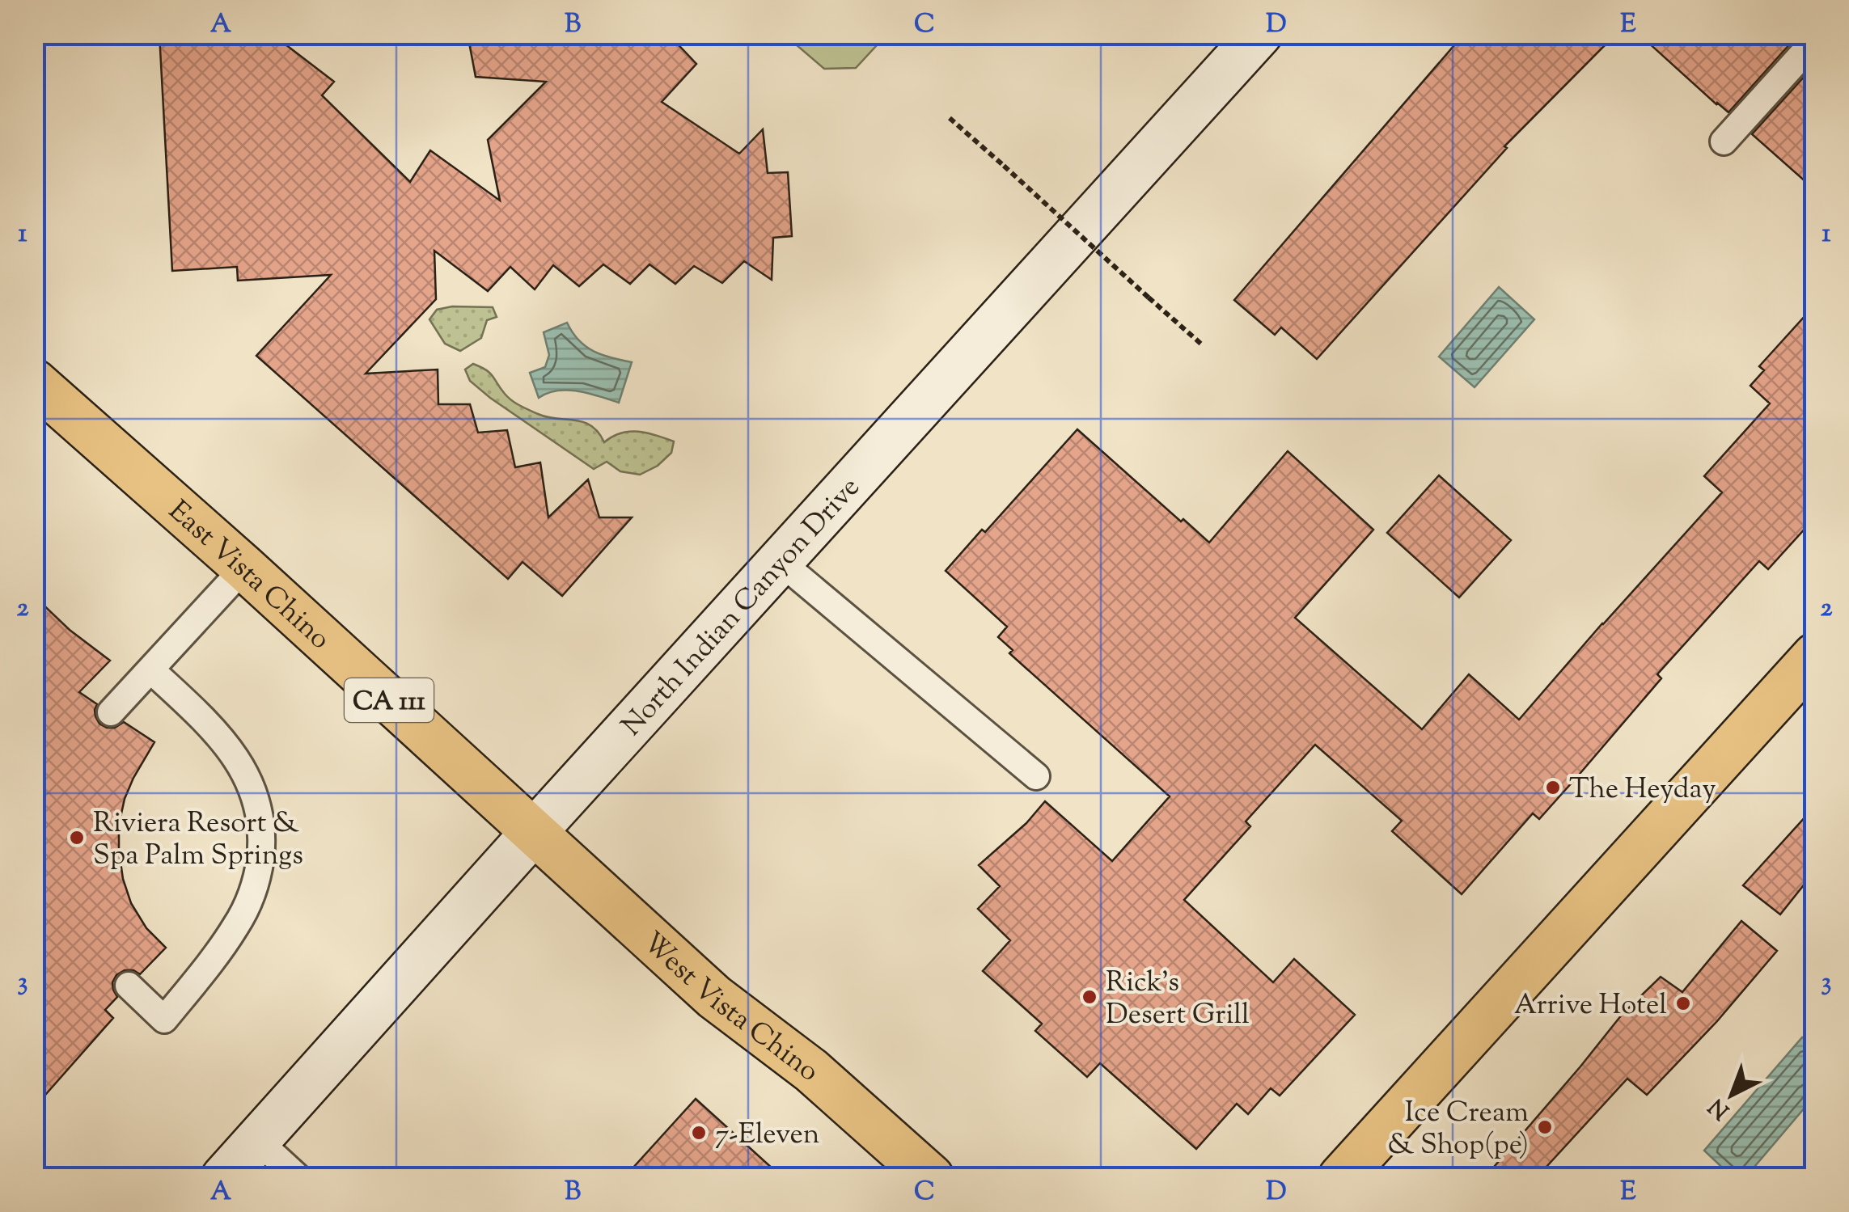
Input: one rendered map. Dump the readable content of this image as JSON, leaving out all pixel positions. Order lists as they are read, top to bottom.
{
  "streets": {
    "main road": [
      "East Vista Chino",
      "North Indian Canyon Drive",
      "CA 111",
      "West Vista Chino"
    ]
  },
  "crossings": [
    ["East Vista Chino", "North Indian Canyon Drive"],
    ["East Vista Chino", "West Vista Chino"],
    ["North Indian Canyon Drive", "West Vista Chino"]
  ],
  "places": [
    "The Heyday",
    "Riviera Resort & Spa Palm Springs",
    "Rick's Desert Grill",
    "Arrive Hotel",
    "Ice Cream & Shop(pe)",
    "7-Eleven"
  ],
  "north": "bottom left",
  "grid": {
    "columns": [
      "A",
      "B",
      "C",
      "D",
      "E"
    ],
    "rows": ["1", "2", "3"]
  }
}
